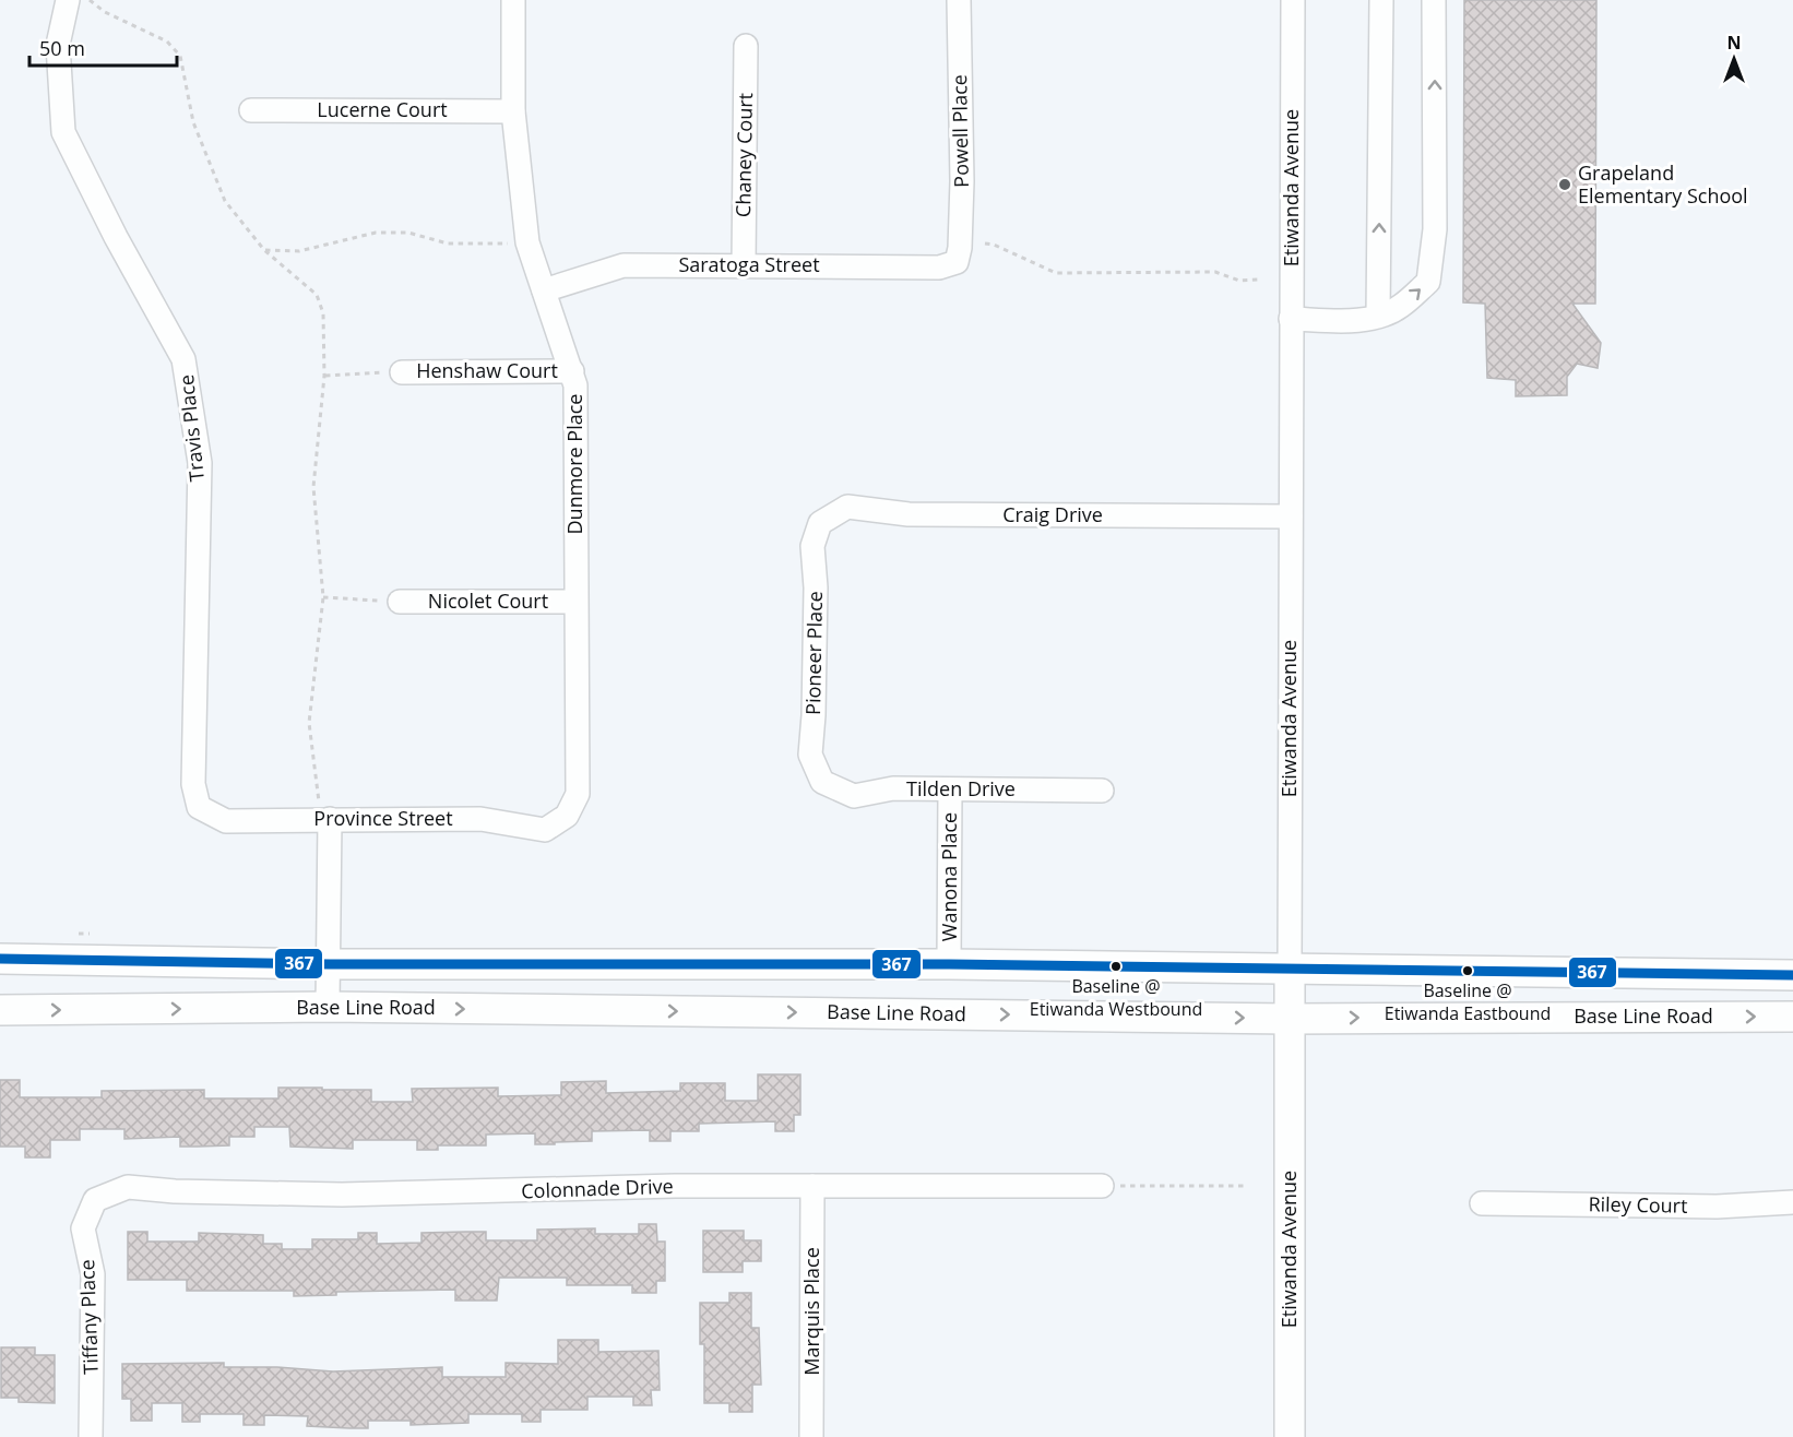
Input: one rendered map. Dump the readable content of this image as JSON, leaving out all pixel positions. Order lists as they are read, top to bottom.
{
  "streets": {
    "main road": ["Etiwanda Avenue", "Base Line Road"],
    "street": [
      "Lucerne Court",
      "Powell Place",
      "Chaney Court",
      "Saratoga Street",
      "Henshaw Court",
      "Travis Place",
      "Dunmore Place",
      "Craig Drive",
      "Nicolet Court",
      "Pioneer Place",
      "Tilden Drive",
      "Province Street",
      "Wanona Place",
      "Colonnade Drive",
      "Riley Court",
      "Marquis Place",
      "Tiffany Place"
    ]
  },
  "crossings": [
    ["Lucerne Court", "Dunmore Place"],
    ["Powell Place", "Saratoga Street"],
    ["Chaney Court", "Saratoga Street"],
    ["Etiwanda Avenue", "Craig Drive"],
    ["Etiwanda Avenue", "Base Line Road"],
    ["Saratoga Street", "Dunmore Place"],
    ["Henshaw Court", "Dunmore Place"],
    ["Travis Place", "Province Street"],
    ["Dunmore Place", "Nicolet Court"],
    ["Dunmore Place", "Province Street"],
    ["Craig Drive", "Pioneer Place"],
    ["Pioneer Place", "Tilden Drive"],
    ["Tilden Drive", "Wanona Place"],
    ["Colonnade Drive", "Marquis Place"],
    ["Colonnade Drive", "Tiffany Place"]
  ],
  "places": ["Grapeland Elementary School", "Baseline @ Etiwanda Westbound", "Baseline @ Etiwanda Eastbound"],
  "lines": ["transit line 367"],
  "scale_bar": "50 m",
  "north": "top"
}
